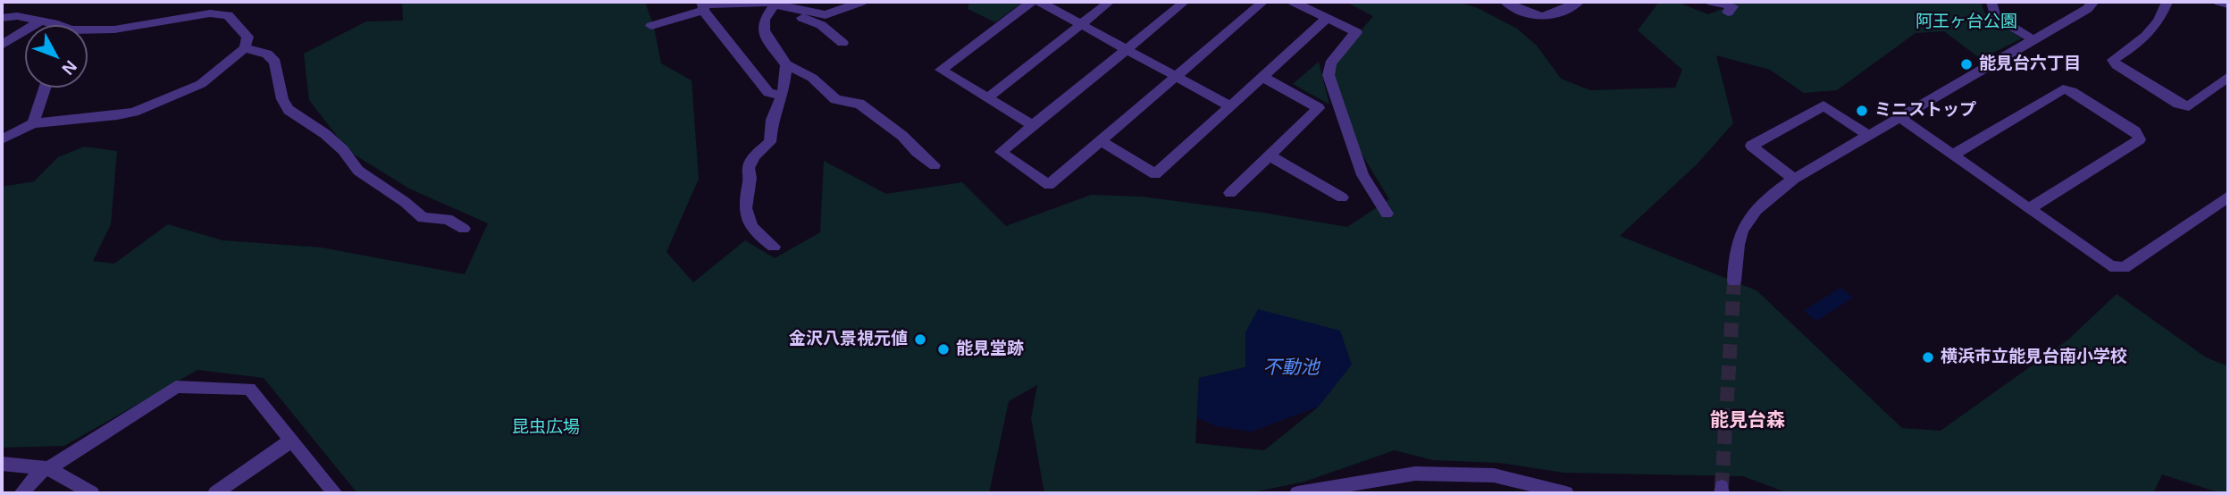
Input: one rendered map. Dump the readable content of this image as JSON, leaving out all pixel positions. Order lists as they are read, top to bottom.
{
  "districts": ["能見台森"],
  "water": ["不動池"],
  "parks": ["阿王ヶ台公園", "昆虫広場"],
  "places": [
    "能見台六丁目",
    "ミニストップ",
    "金沢八景視元値",
    "能見堂跡",
    "横浜市立能見台南小学校"
  ],
  "north": "bottom right"
}
